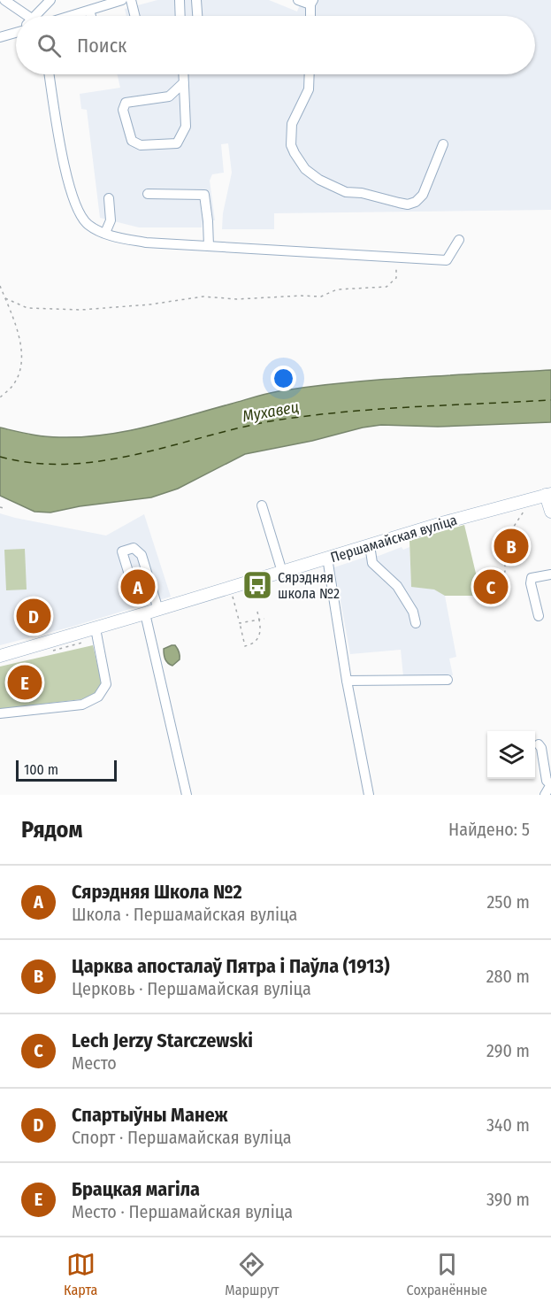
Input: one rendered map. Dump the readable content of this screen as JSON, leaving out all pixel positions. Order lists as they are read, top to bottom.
{
  "streets": {
    "main road": ["Першамайская вуліца"]
  },
  "water": ["Мухавец"],
  "places": {
    "bus stop": ["Сярэдняя школа №2"]
  },
  "scale_bar": "100 m",
  "page": {
    "search": "Поиск",
    "pins": [
      "B",
      "A",
      "C",
      "D",
      "E"
    ],
    "scale": "100 m",
    "heading": ["Рядом", "Найдено: 5"],
    "list": [
      {
        "mark": "A",
        "name": "Сярэдняя Школа №2",
        "note": "Школа · Першамайская вуліца",
        "value": "250 m"
      },
      {
        "mark": "B",
        "name": "Царква апосталаў Пятра і Паўла (1913)",
        "note": "Церковь · Першамайская вуліца",
        "value": "280 m"
      },
      {
        "mark": "C",
        "name": "Lech Jerzy Starczewski",
        "note": "Место",
        "value": "290 m"
      },
      {
        "mark": "D",
        "name": "Спартыўны Манеж",
        "note": "Спорт · Першамайская вуліца",
        "value": "340 m"
      },
      {
        "mark": "E",
        "name": "Брацкая магіла",
        "note": "Место · Першамайская вуліца",
        "value": "390 m"
      }
    ],
    "nav": ["Карта", "Маршрут", "Сохранённые"]
  }
}
